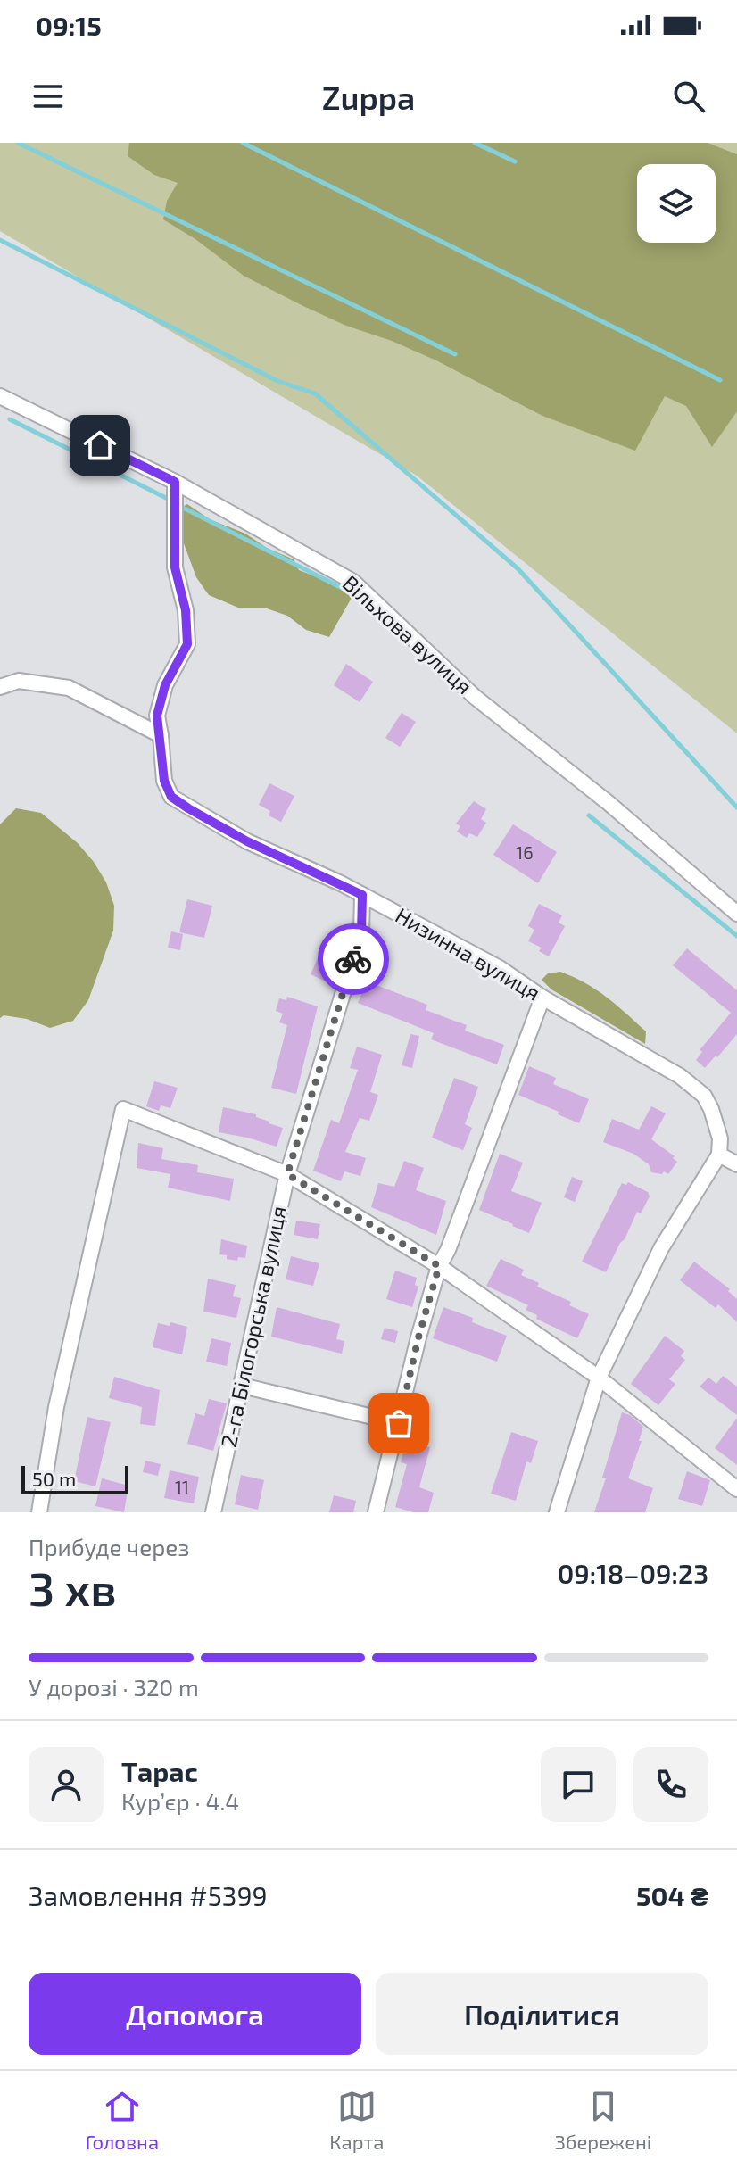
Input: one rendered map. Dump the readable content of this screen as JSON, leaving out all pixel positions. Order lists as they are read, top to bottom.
{
  "streets": {
    "street": ["Вільхова вулиця", "Низинна вулиця", "2-га Білогорська вулиця"]
  },
  "crossings": [
    ["Вільхова вулиця", "Низинна вулиця"],
    ["Низинна вулиця", "2-га Білогорська вулиця"]
  ],
  "house_numbers": ["16", "11"],
  "scale_bar": "50 m",
  "page": {
    "status": "09:15",
    "header": "Zuppa",
    "scale": "50 m",
    "heading": ["3 хв", "Прибуде через", "09:18–09:23"],
    "panel": [
      "Тарас",
      "Кур’єр · 4.4",
      "Замовлення #5399",
      "504 ₴"
    ],
    "bar": "У дорозі · 320 m",
    "buttons": ["Допомога", "Поділитися"],
    "tabs": ["Головна", "Карта", "Збережені"]
  }
}
